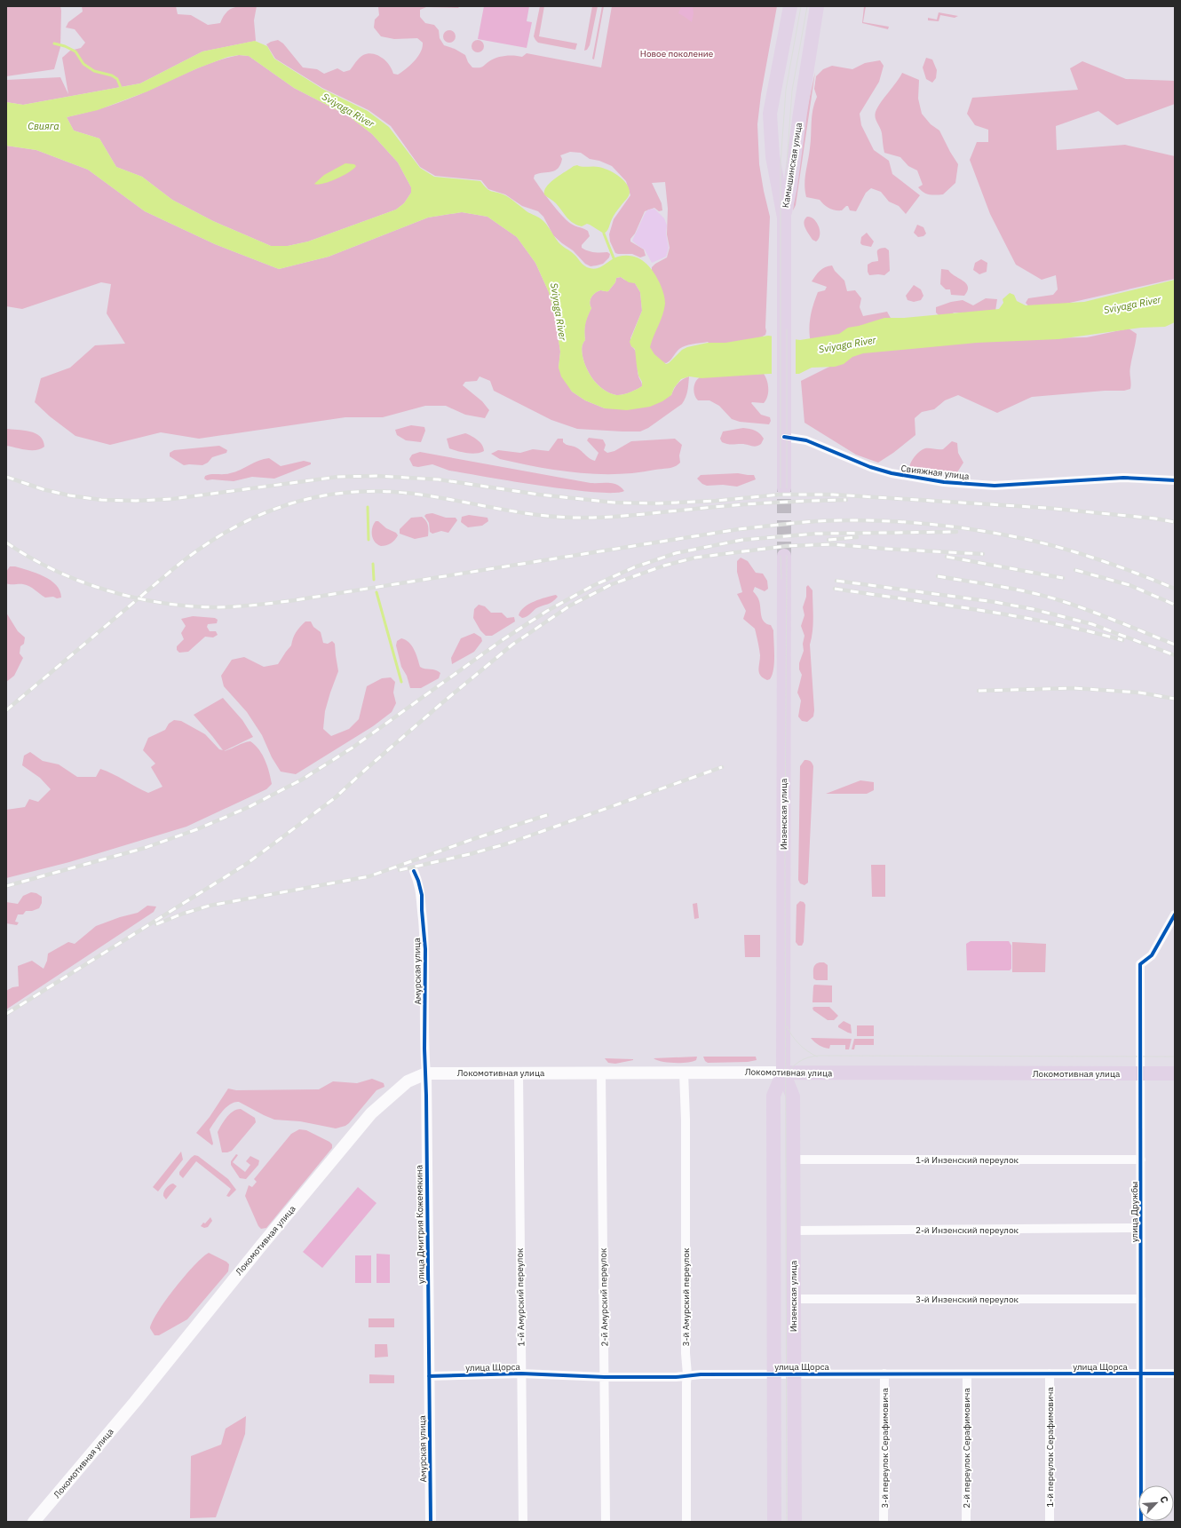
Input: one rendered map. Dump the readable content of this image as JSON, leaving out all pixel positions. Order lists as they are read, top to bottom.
{
  "streets": {
    "main road": ["Камышинская улица", "Инзенская улица", "Локомотивная улица"],
    "street": [
      "Свияжная улица",
      "Амурская улица",
      "1-й Инзенский переулок",
      "улица Дружбы",
      "улица Дмитрия Кожемякина",
      "2-й Инзенский переулок",
      "1-й Амурский переулок",
      "2-й Амурский переулок",
      "3-й Амурский переулок",
      "3-й Инзенский переулок",
      "улица Щорса",
      "1-й переулок Серафимовича",
      "3-й переулок Серафимовича",
      "2-й переулок Серафимовича"
    ]
  },
  "crossings": [
    ["Инзенская улица", "Локомотивная улица"],
    ["Инзенская улица", "1-й Инзенский переулок"],
    ["Инзенская улица", "2-й Инзенский переулок"],
    ["Инзенская улица", "3-й Инзенский переулок"],
    ["Инзенская улица", "улица Щорса"],
    ["Амурская улица", "Локомотивная улица"],
    ["Амурская улица", "улица Дмитрия Кожемякина"],
    ["Амурская улица", "улица Щорса"],
    ["Локомотивная улица", "улица Дружбы"],
    ["Локомотивная улица", "улица Дмитрия Кожемякина"],
    ["Локомотивная улица", "1-й Амурский переулок"],
    ["Локомотивная улица", "2-й Амурский переулок"],
    ["Локомотивная улица", "3-й Амурский переулок"],
    ["1-й Инзенский переулок", "улица Дружбы"],
    ["улица Дружбы", "2-й Инзенский переулок"],
    ["улица Дружбы", "3-й Инзенский переулок"],
    ["улица Дружбы", "улица Щорса"],
    ["улица Дмитрия Кожемякина", "улица Щорса"],
    ["1-й Амурский переулок", "улица Щорса"],
    ["2-й Амурский переулок", "улица Щорса"],
    ["3-й Амурский переулок", "улица Щорса"],
    ["улица Щорса", "1-й переулок Серафимовича"],
    ["улица Щорса", "3-й переулок Серафимовича"],
    ["улица Щорса", "2-й переулок Серафимовича"]
  ],
  "water": ["Sviyaga River", "Свияга"],
  "parks": ["Новое поколение"],
  "north": "top right"
}
